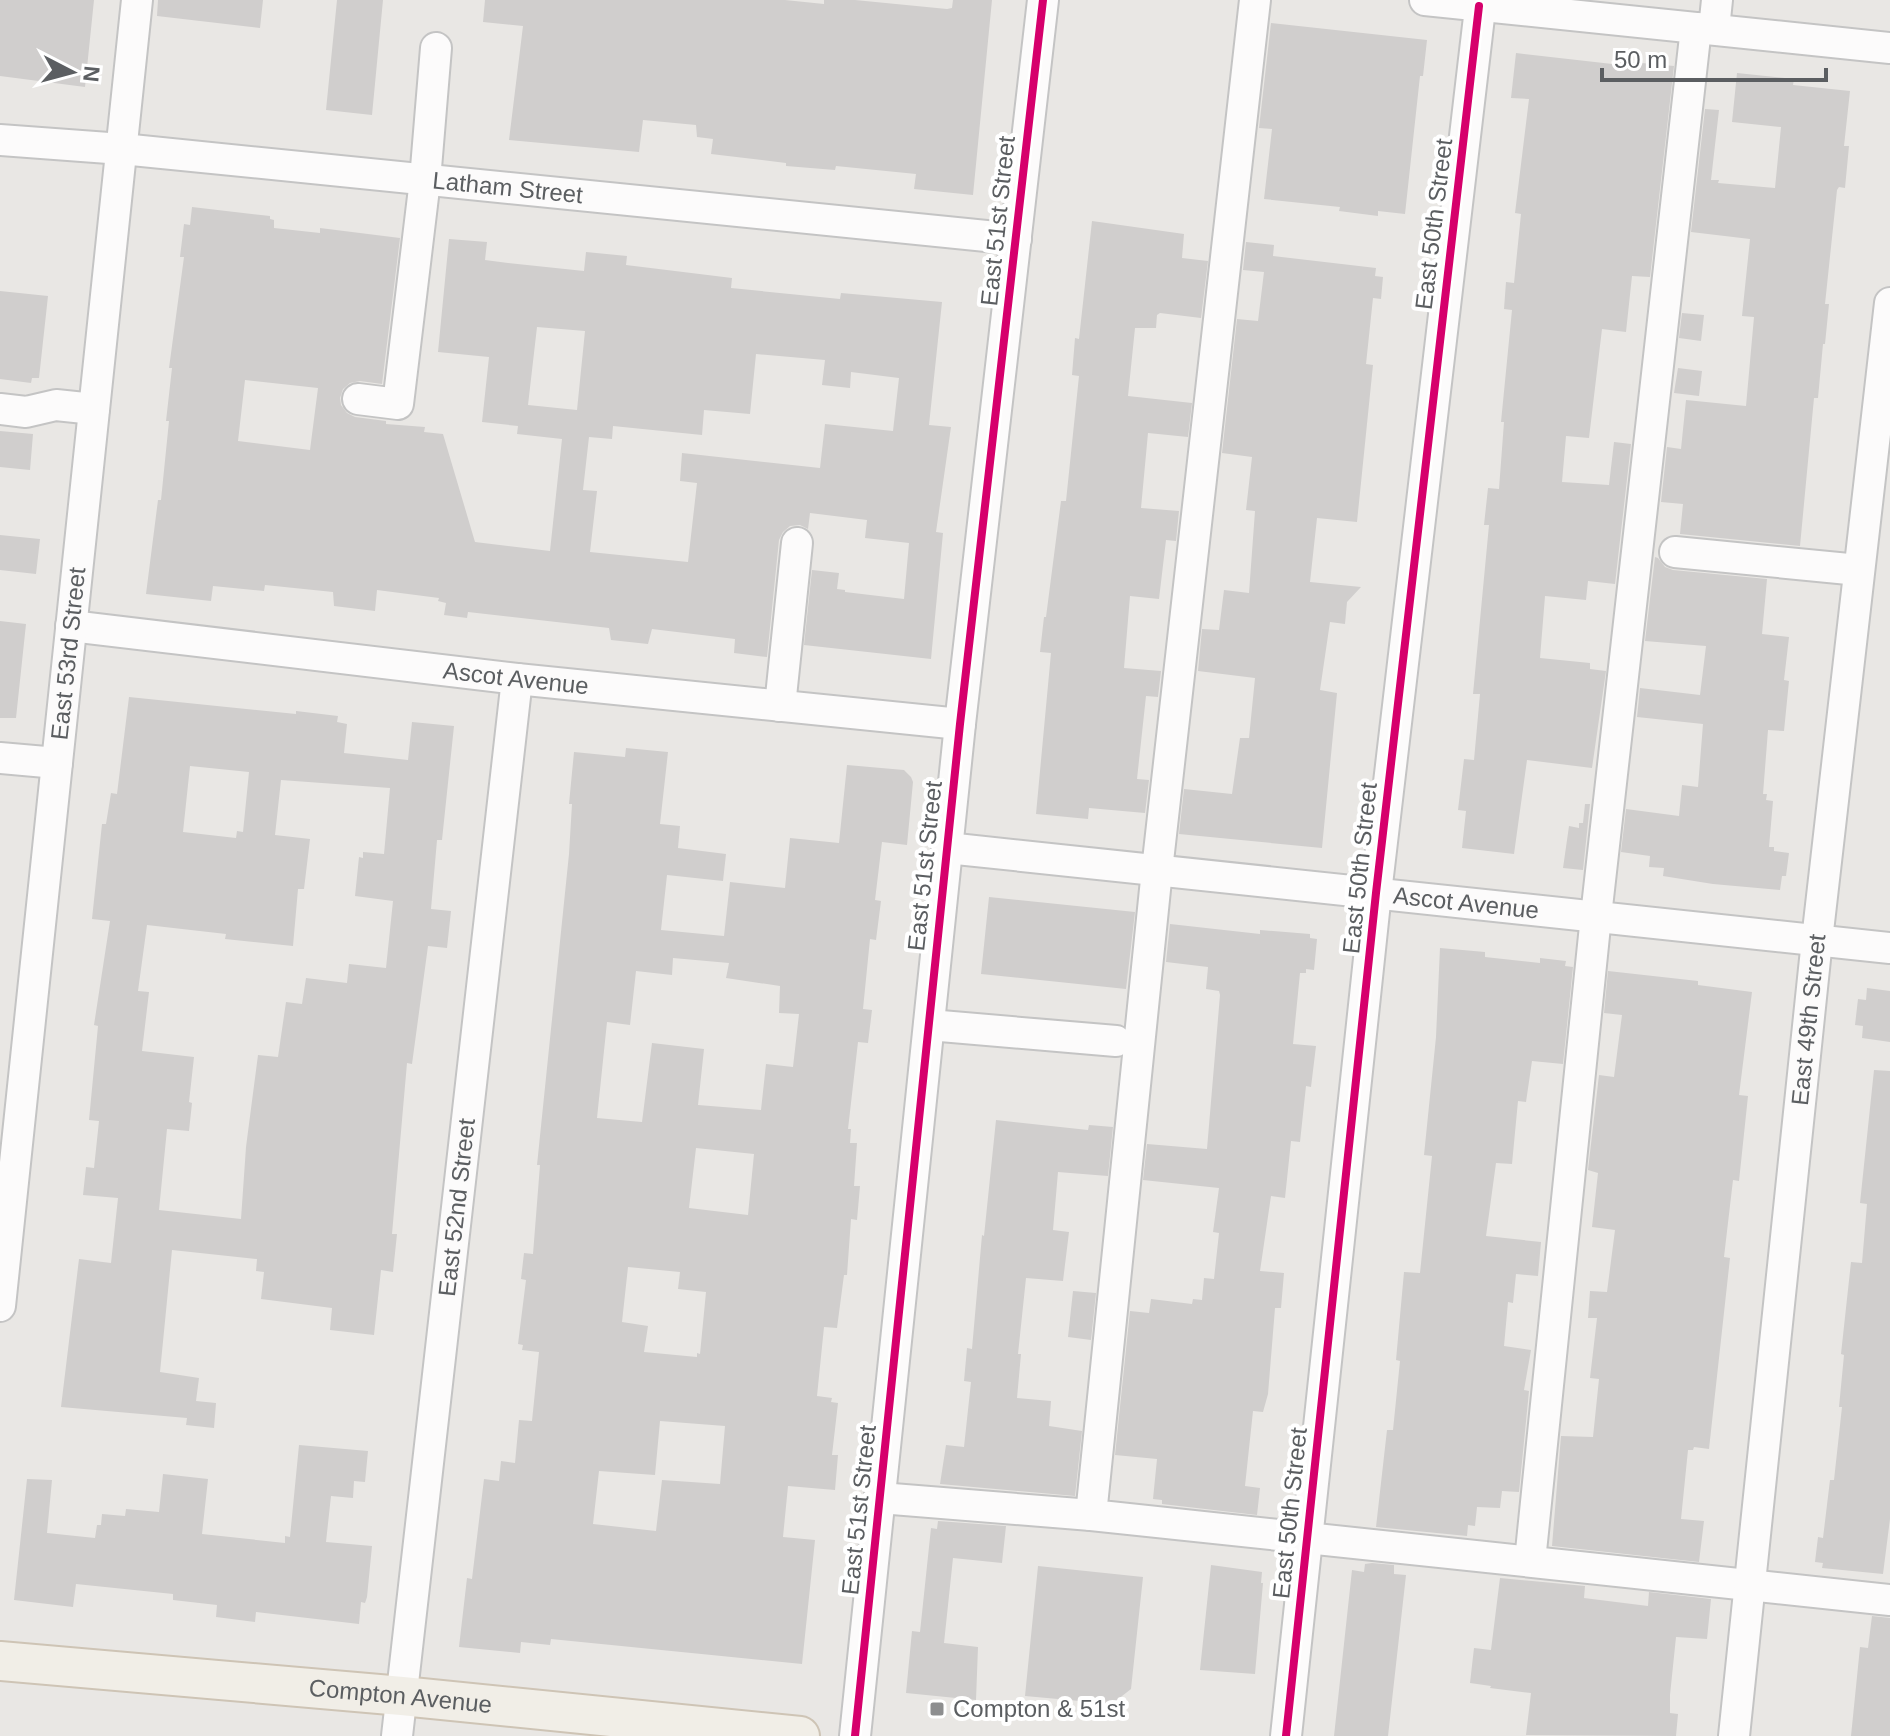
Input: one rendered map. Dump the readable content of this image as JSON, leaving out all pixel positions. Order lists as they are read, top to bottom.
{
  "streets": {
    "main road": ["Compton Avenue"],
    "street": [
      "Latham Street",
      "East 51st Street",
      "East 50th Street",
      "East 53rd Street",
      "Ascot Avenue",
      "East 49th Street",
      "East 52nd Street"
    ]
  },
  "crossings": [
    ["Latham Street", "East 51st Street"],
    ["Latham Street", "East 53rd Street"],
    ["East 51st Street", "Ascot Avenue"],
    ["East 50th Street", "Ascot Avenue"],
    ["East 53rd Street", "Ascot Avenue"],
    ["Ascot Avenue", "East 49th Street"],
    ["Ascot Avenue", "East 52nd Street"],
    ["East 52nd Street", "Compton Avenue"]
  ],
  "places": {
    "transit": ["Compton & 51st"]
  },
  "scale_bar": "50 m",
  "north": "right"
}
